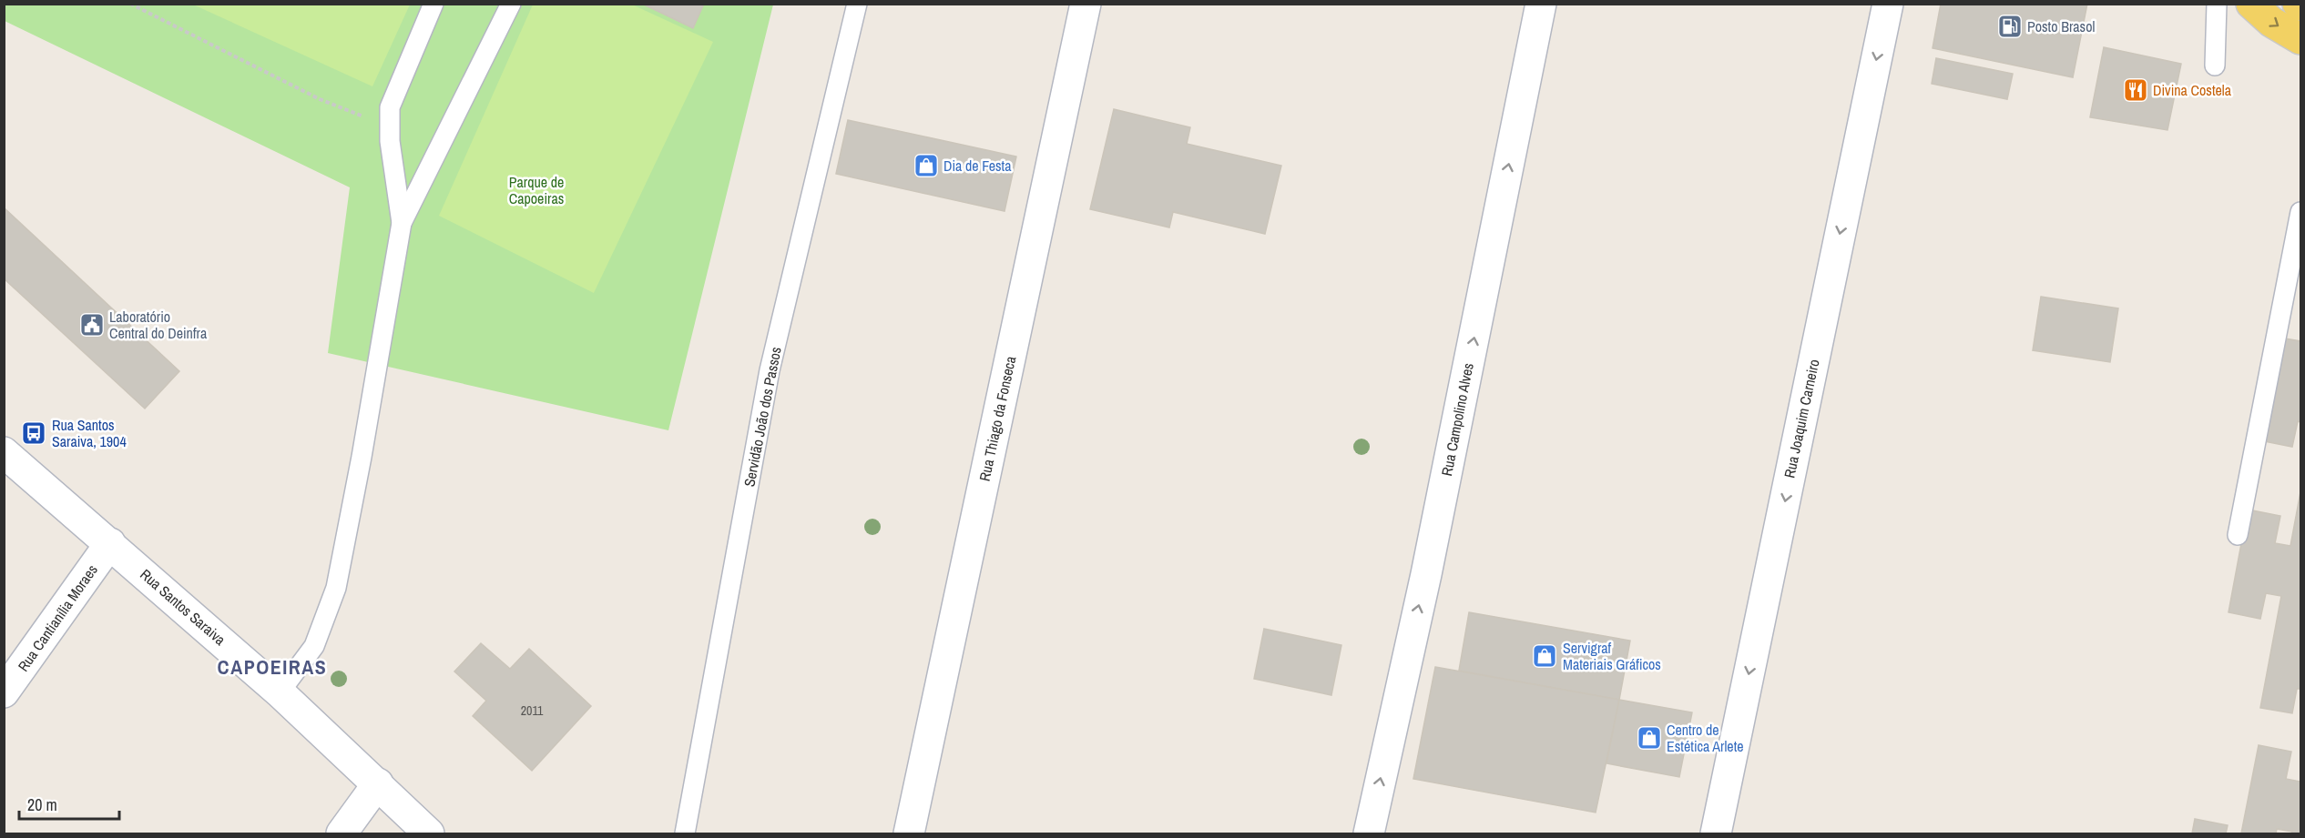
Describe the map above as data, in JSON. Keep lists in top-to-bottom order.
{
  "streets": {
    "street": [
      "Rua Thiago da Fonseca",
      "Rua Joaquim Carneiro",
      "Rua Campolino Alves",
      "Rua Santos Saraiva",
      "Rua Cantianília Moraes"
    ],
    "lane": ["Servidão João dos Passos"]
  },
  "crossings": [
    ["Rua Santos Saraiva", "Rua Cantianília Moraes"]
  ],
  "one_way": ["Rua Joaquim Carneiro", "Rua Campolino Alves"],
  "districts": ["CAPOEIRAS"],
  "parks": ["Parque de Capoeiras"],
  "places": {
    "fuel station": ["Posto Brasol"],
    "restaurant": ["Divina Costela"],
    "shop": ["Dia de Festa", "Servigraf Materiais Gráficos", "Centro de Estética Arlete"],
    "public building": ["Laboratório Central do Deinfra"],
    "bus stop": ["Rua Santos Saraiva, 1904"]
  },
  "house_numbers": ["2011"],
  "scale_bar": "20 m"
}
